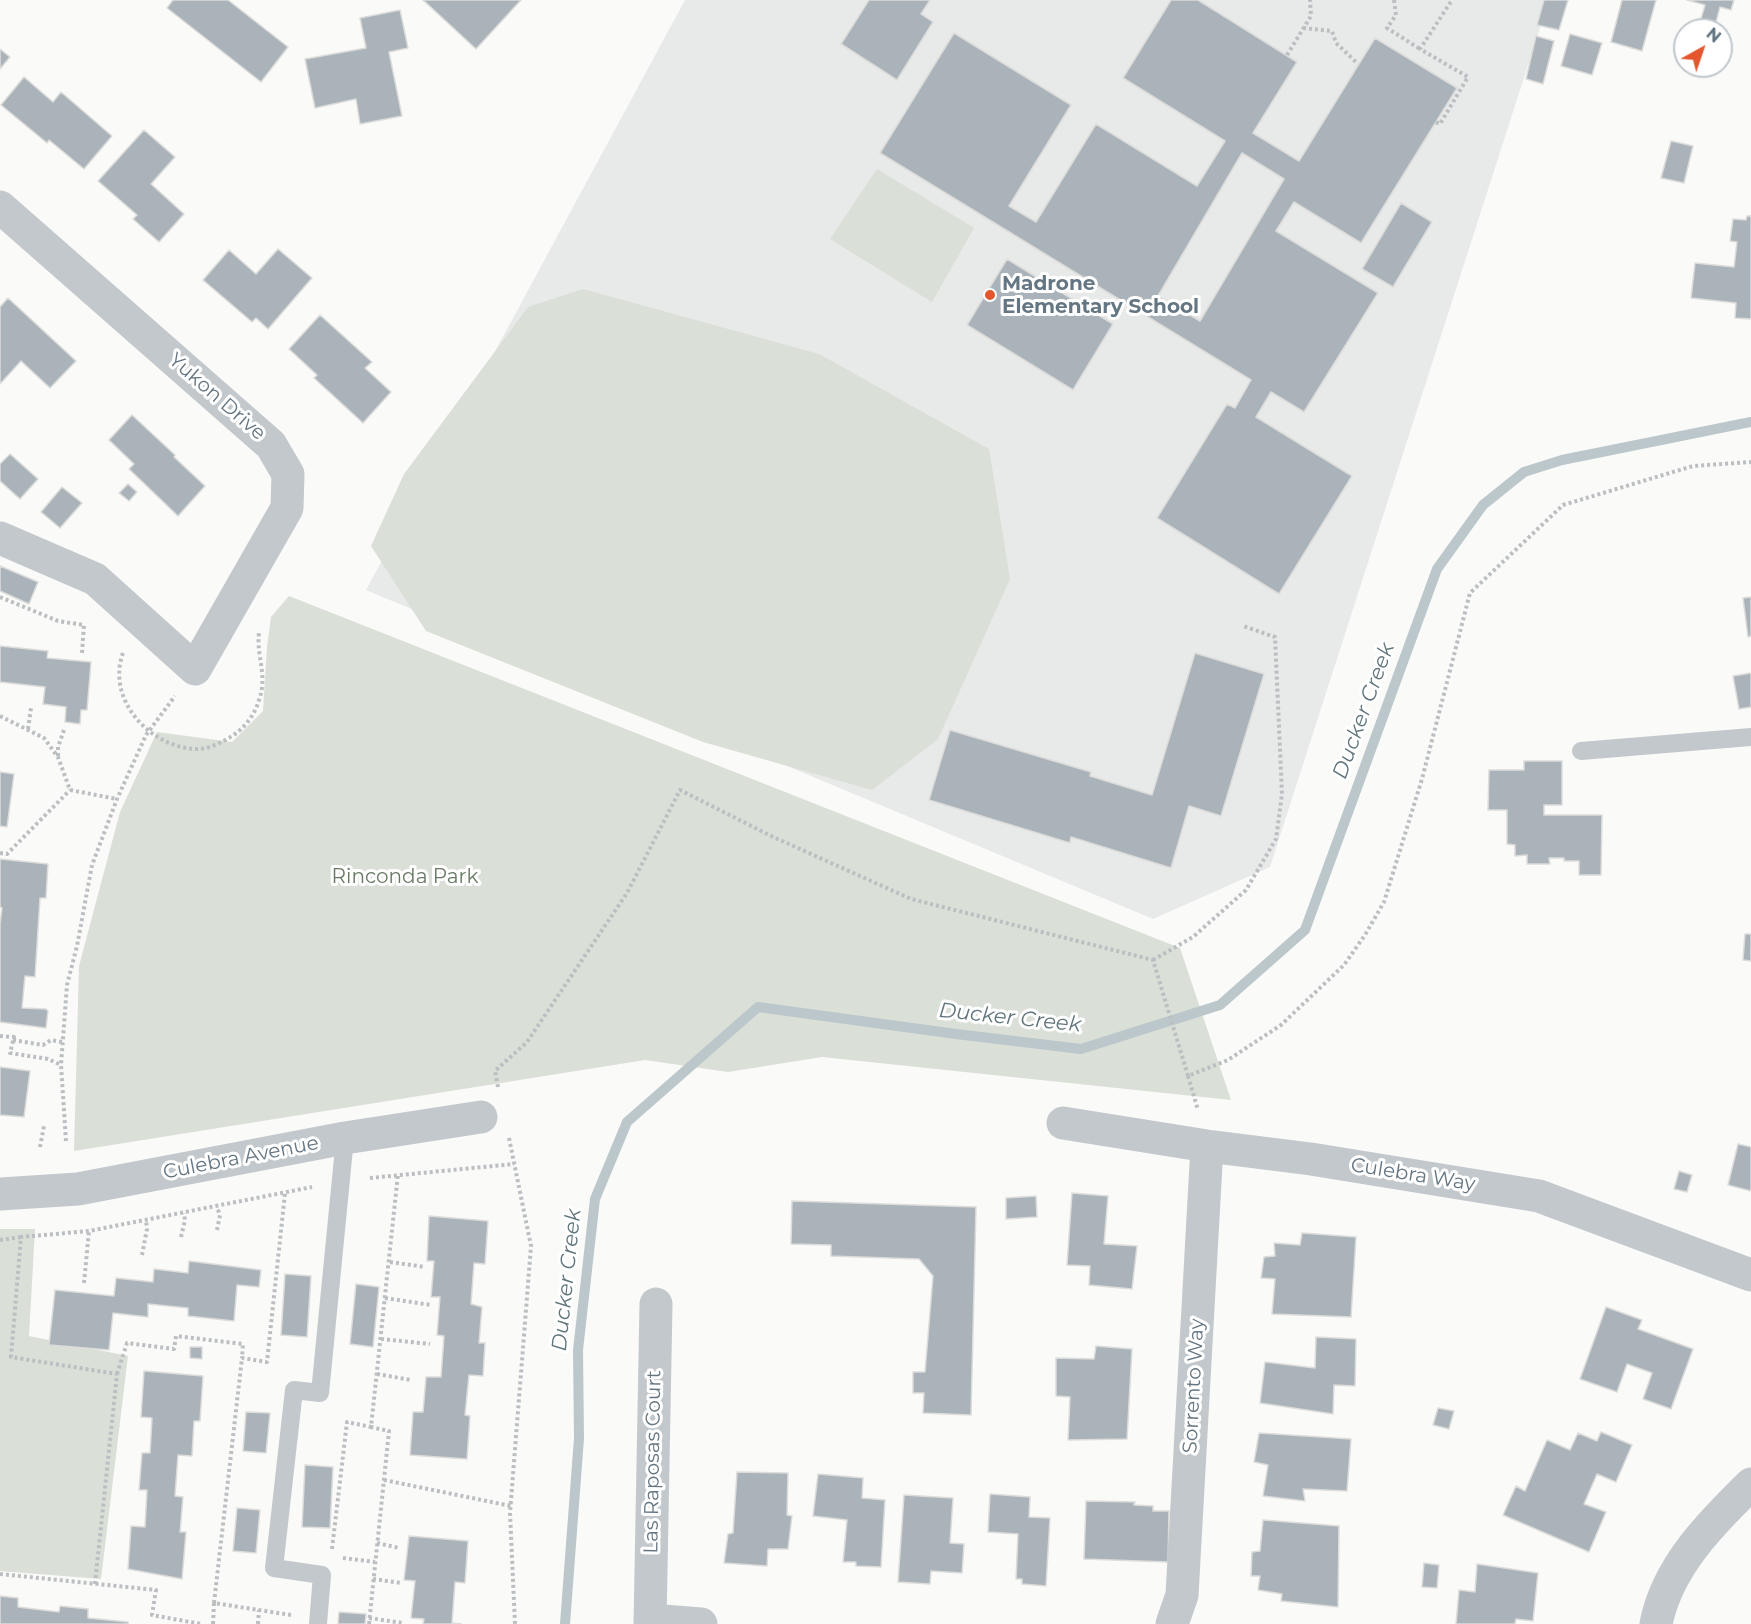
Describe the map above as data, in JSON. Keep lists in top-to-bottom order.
{
  "streets": {
    "street": [
      "Yukon Drive",
      "Culebra Avenue",
      "Culebra Way",
      "Sorrento Way",
      "Las Raposas Court"
    ]
  },
  "crossings": [
    ["Culebra Way", "Sorrento Way"]
  ],
  "water": ["Ducker Creek"],
  "parks": ["Rinconda Park"],
  "places": ["Madrone Elementary School"],
  "north": "top right"
}
